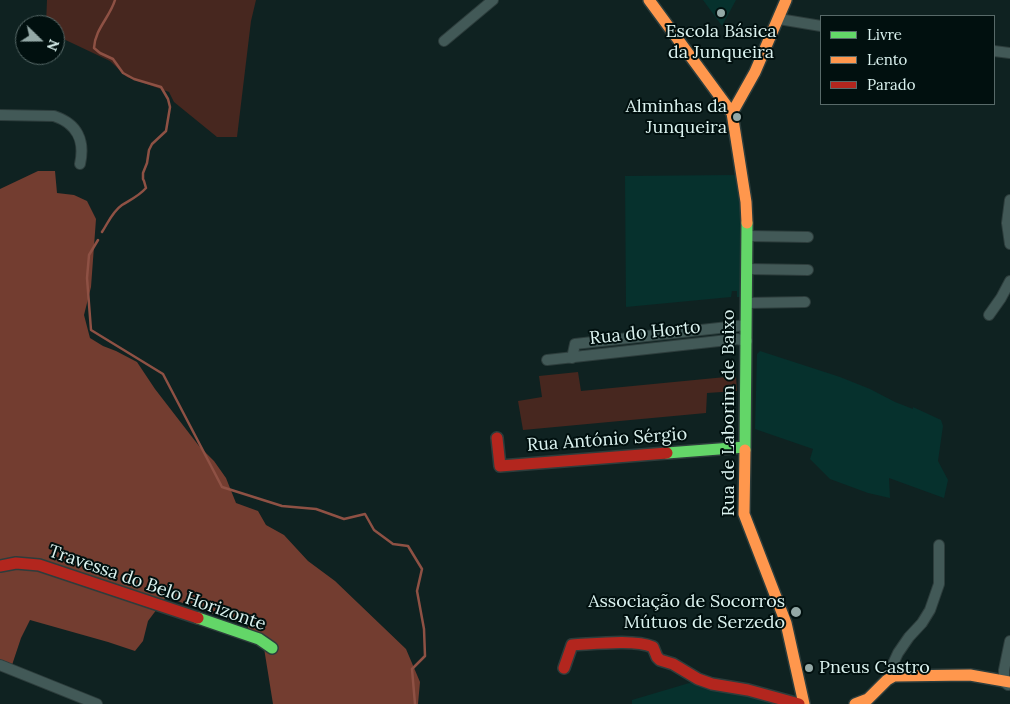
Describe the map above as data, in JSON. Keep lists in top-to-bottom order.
{
  "streets": {
    "street": [
      "Rua do Horto",
      "Rua de Laborim de Baixo",
      "Rua António Sérgio",
      "Travessa do Belo Horizonte"
    ]
  },
  "crossings": [
    ["Rua do Horto", "Rua de Laborim de Baixo"],
    ["Rua de Laborim de Baixo", "Rua António Sérgio"]
  ],
  "places": [
    "Escola Básica da Junqueira",
    "Alminhas da Junqueira",
    "Associação de Socorros Mútuos de Serzedo",
    "Pneus Castro"
  ],
  "legend": ["Livre", "Lento", "Parado"],
  "north": "right"
}
